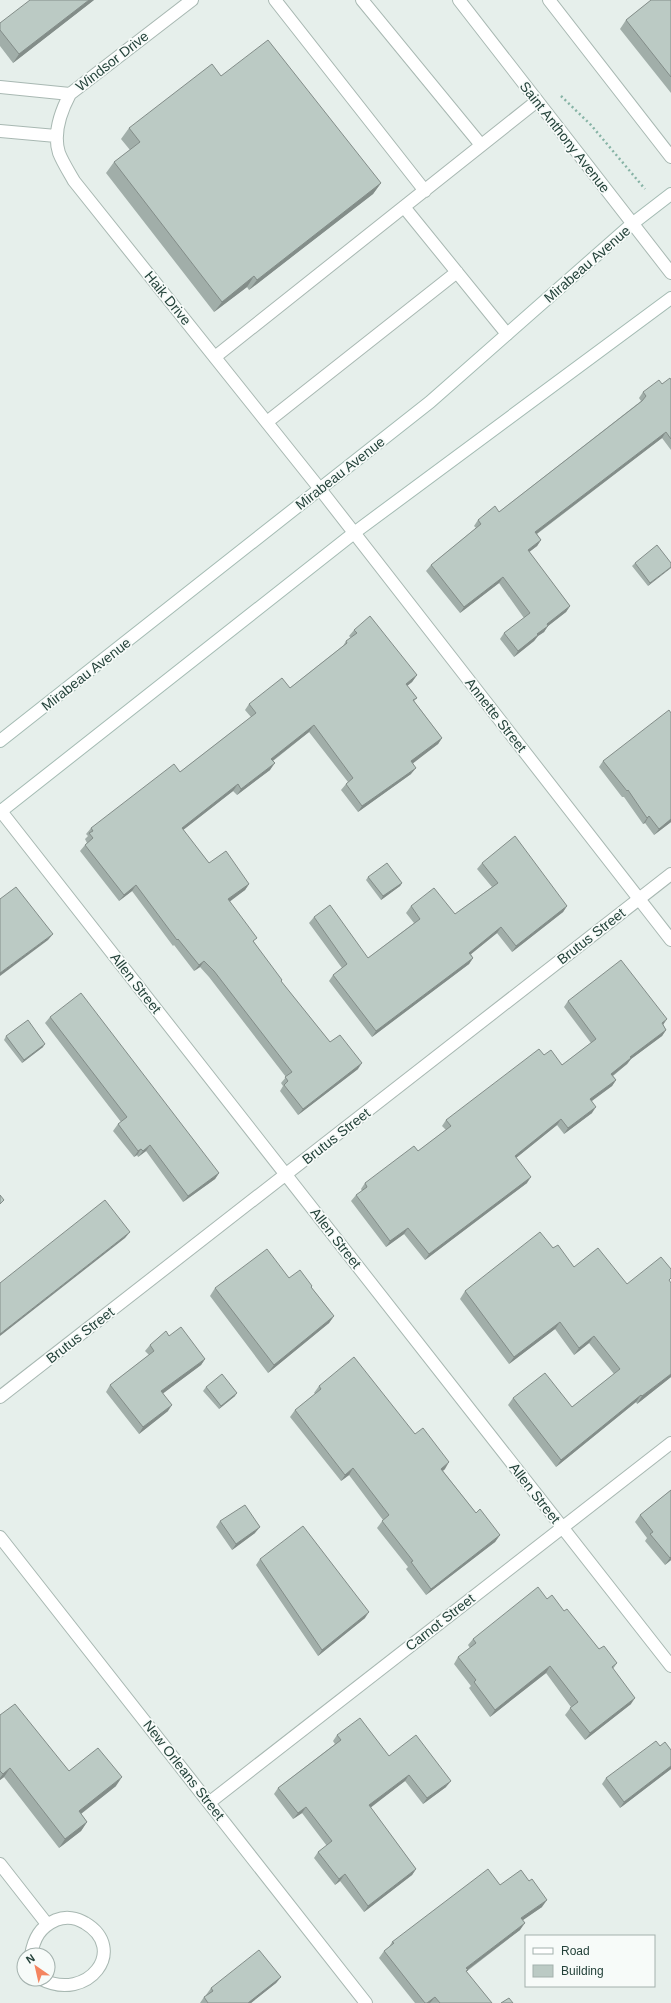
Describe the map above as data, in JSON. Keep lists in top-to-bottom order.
{
  "streets": {
    "street": [
      "Windsor Drive",
      "Saint Anthony Avenue",
      "Mirabeau Avenue",
      "Haik Drive",
      "Annette Street",
      "Brutus Street",
      "Allen Street",
      "Carnot Street",
      "New Orleans Street"
    ]
  },
  "crossings": [
    ["Windsor Drive", "Haik Drive"],
    ["Saint Anthony Avenue", "Mirabeau Avenue"],
    ["Mirabeau Avenue", "Haik Drive"],
    ["Mirabeau Avenue", "Annette Street"],
    ["Haik Drive", "Annette Street"],
    ["Annette Street", "Brutus Street"],
    ["Brutus Street", "Allen Street"],
    ["Allen Street", "Carnot Street"],
    ["Carnot Street", "New Orleans Street"]
  ],
  "legend": ["Road", "Building"],
  "north": "top left"
}
